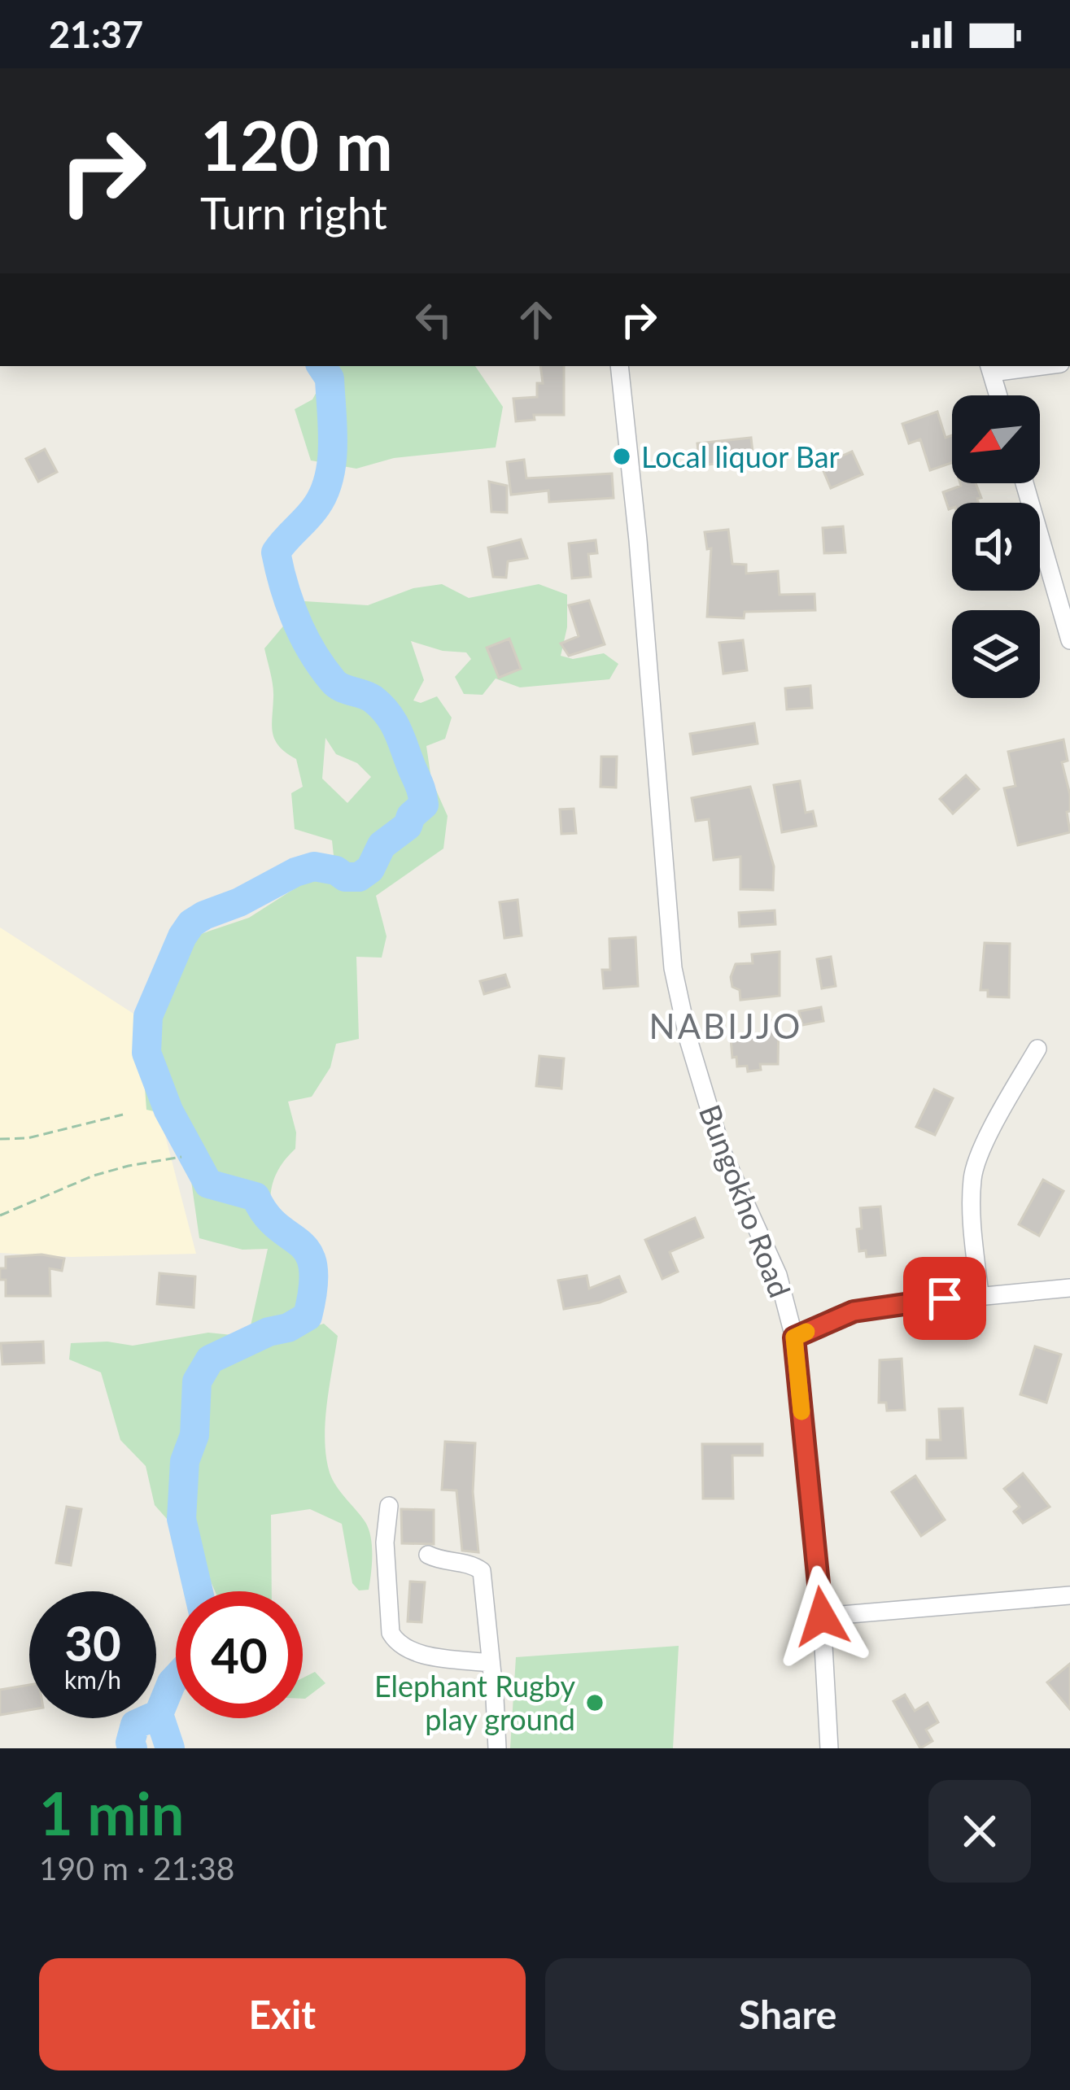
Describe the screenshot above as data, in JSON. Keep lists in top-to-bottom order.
{
  "streets": {
    "street": ["Bungokho Road"]
  },
  "districts": ["NABIJJO"],
  "places": ["Local liquor Bar", "Elephant Rugby play ground"],
  "north": "bottom left",
  "page": {
    "status": "21:37",
    "turn": ["120 m", "Turn right"],
    "speed": "30 km/h",
    "limit": "40",
    "heading": ["1 min", "190 m · 21:38"],
    "buttons": ["Exit", "Share"]
  }
}
